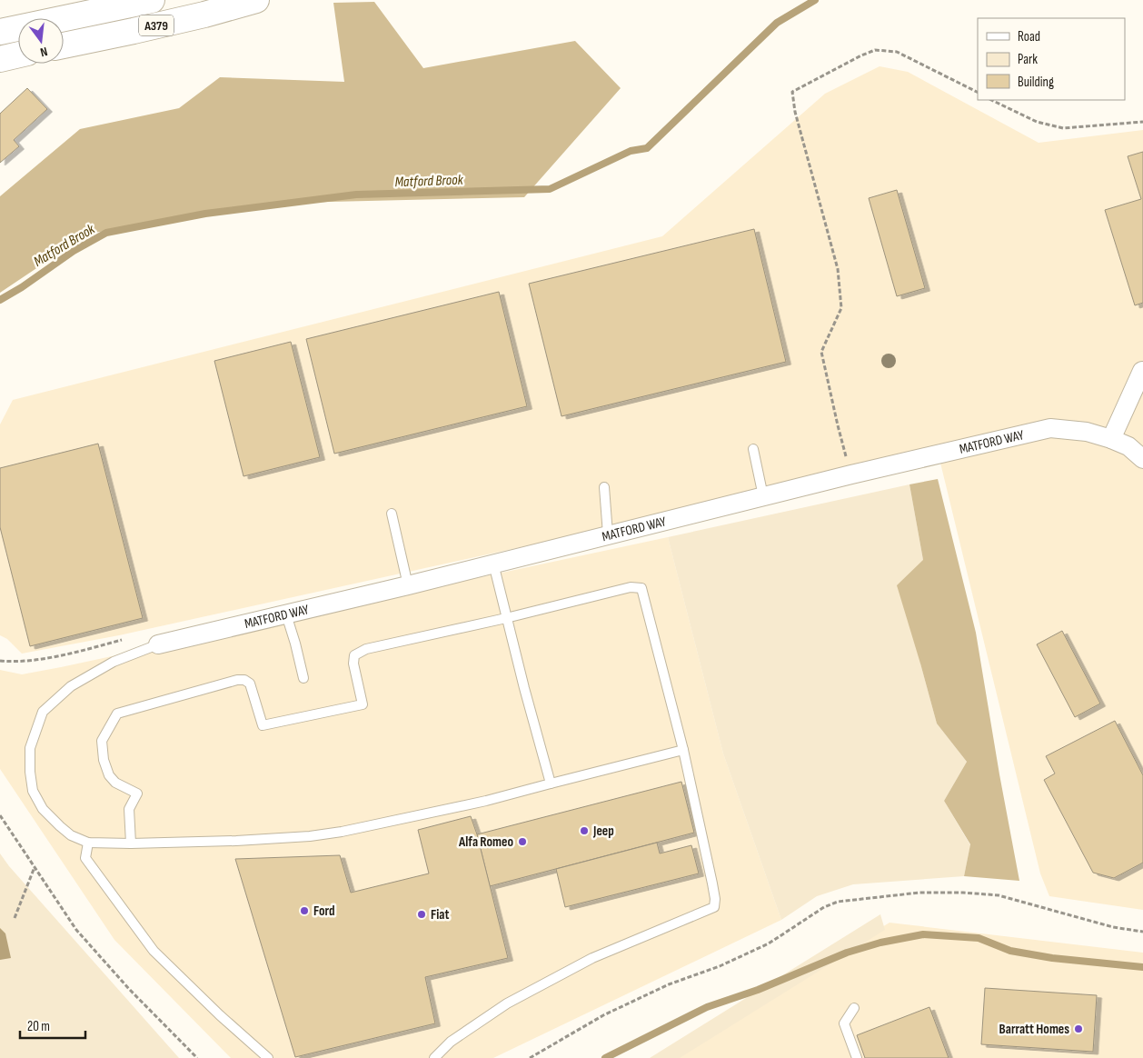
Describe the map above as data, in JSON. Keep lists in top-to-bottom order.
{
  "streets": {
    "main road": ["A379"],
    "street": ["MATFORD WAY"]
  },
  "water": ["Matford Brook"],
  "places": [
    "Jeep",
    "Alfa Romeo",
    "Ford",
    "Fiat",
    "Barratt Homes"
  ],
  "legend": ["Road", "Park", "Building"],
  "scale_bar": "20 m",
  "north": "bottom"
}
